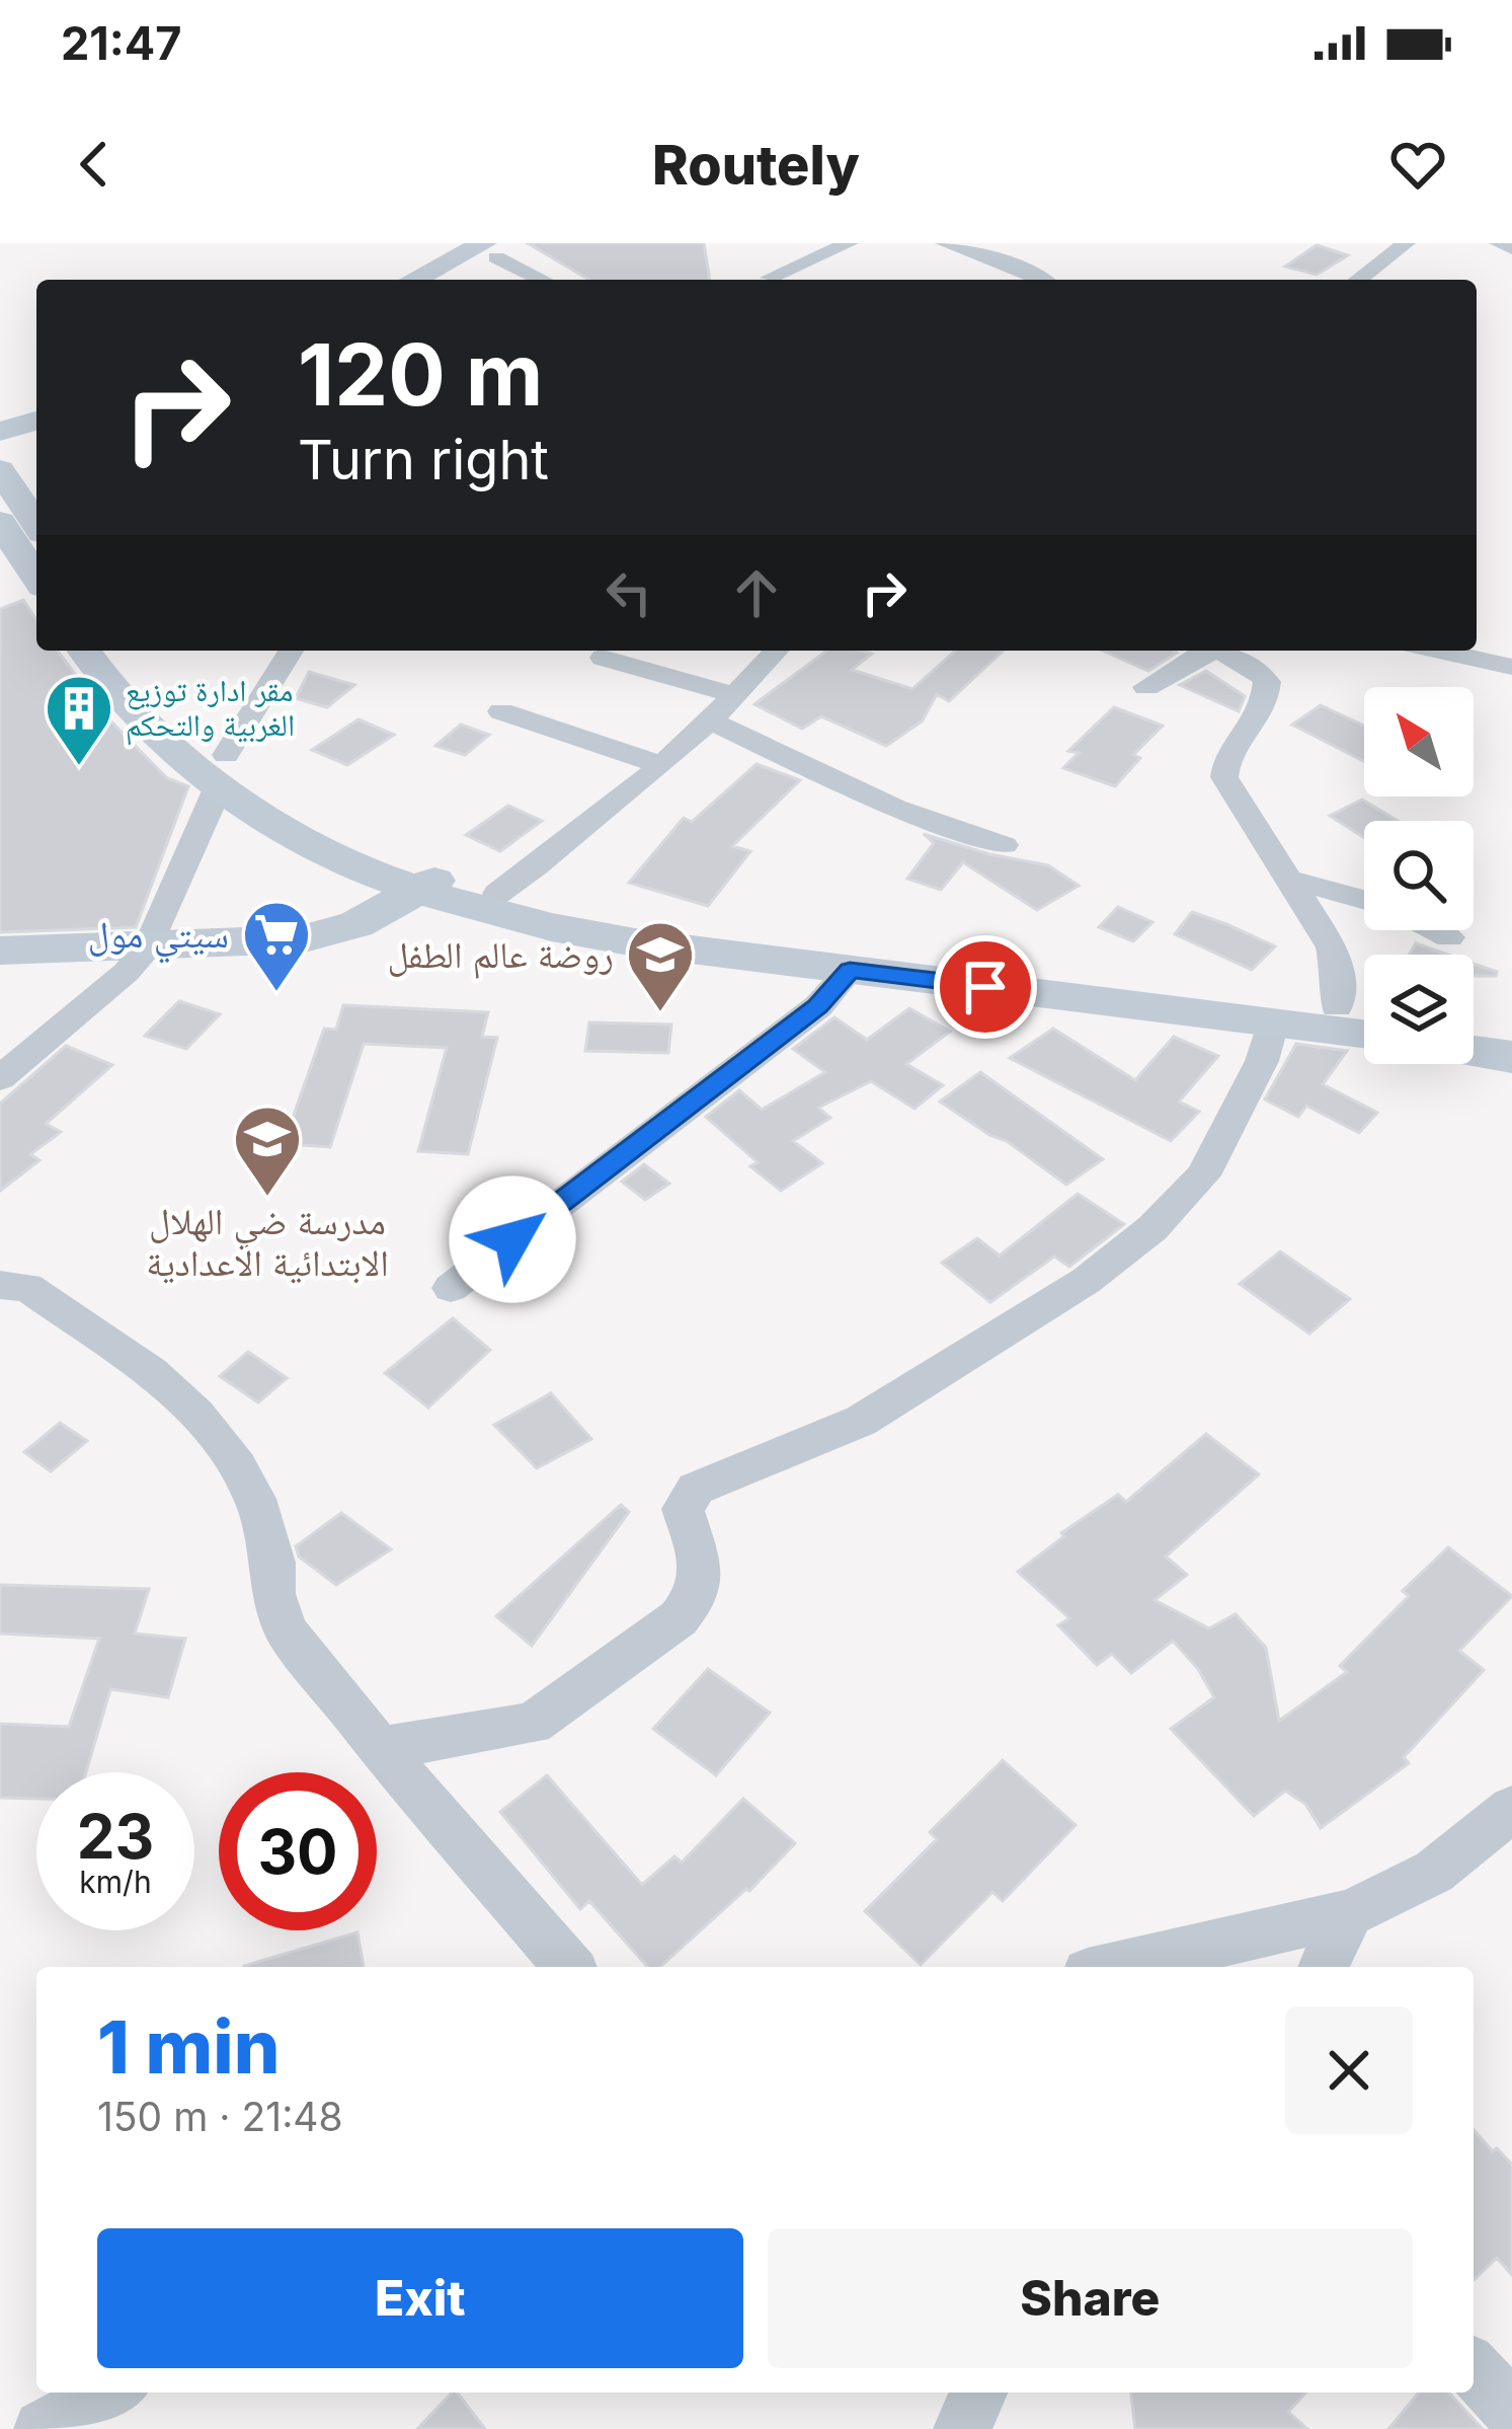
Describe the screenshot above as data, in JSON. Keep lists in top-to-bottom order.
{
  "places": {
    "building": ["مقر ادارة توزيع الغربية والتحكم"],
    "supermarket": ["سيتي مول"],
    "school or university": ["روضة عالم الطفل", "مدرسة ضي الهلال الابتدائية الاعدادية"]
  },
  "north": "top left",
  "page": {
    "status": "21:47",
    "header": "Routely",
    "turn": ["120 m", "Turn right"],
    "speed": "23 km/h",
    "limit": "30",
    "heading": ["1 min", "150 m · 21:48"],
    "buttons": ["Exit", "Share"]
  }
}
